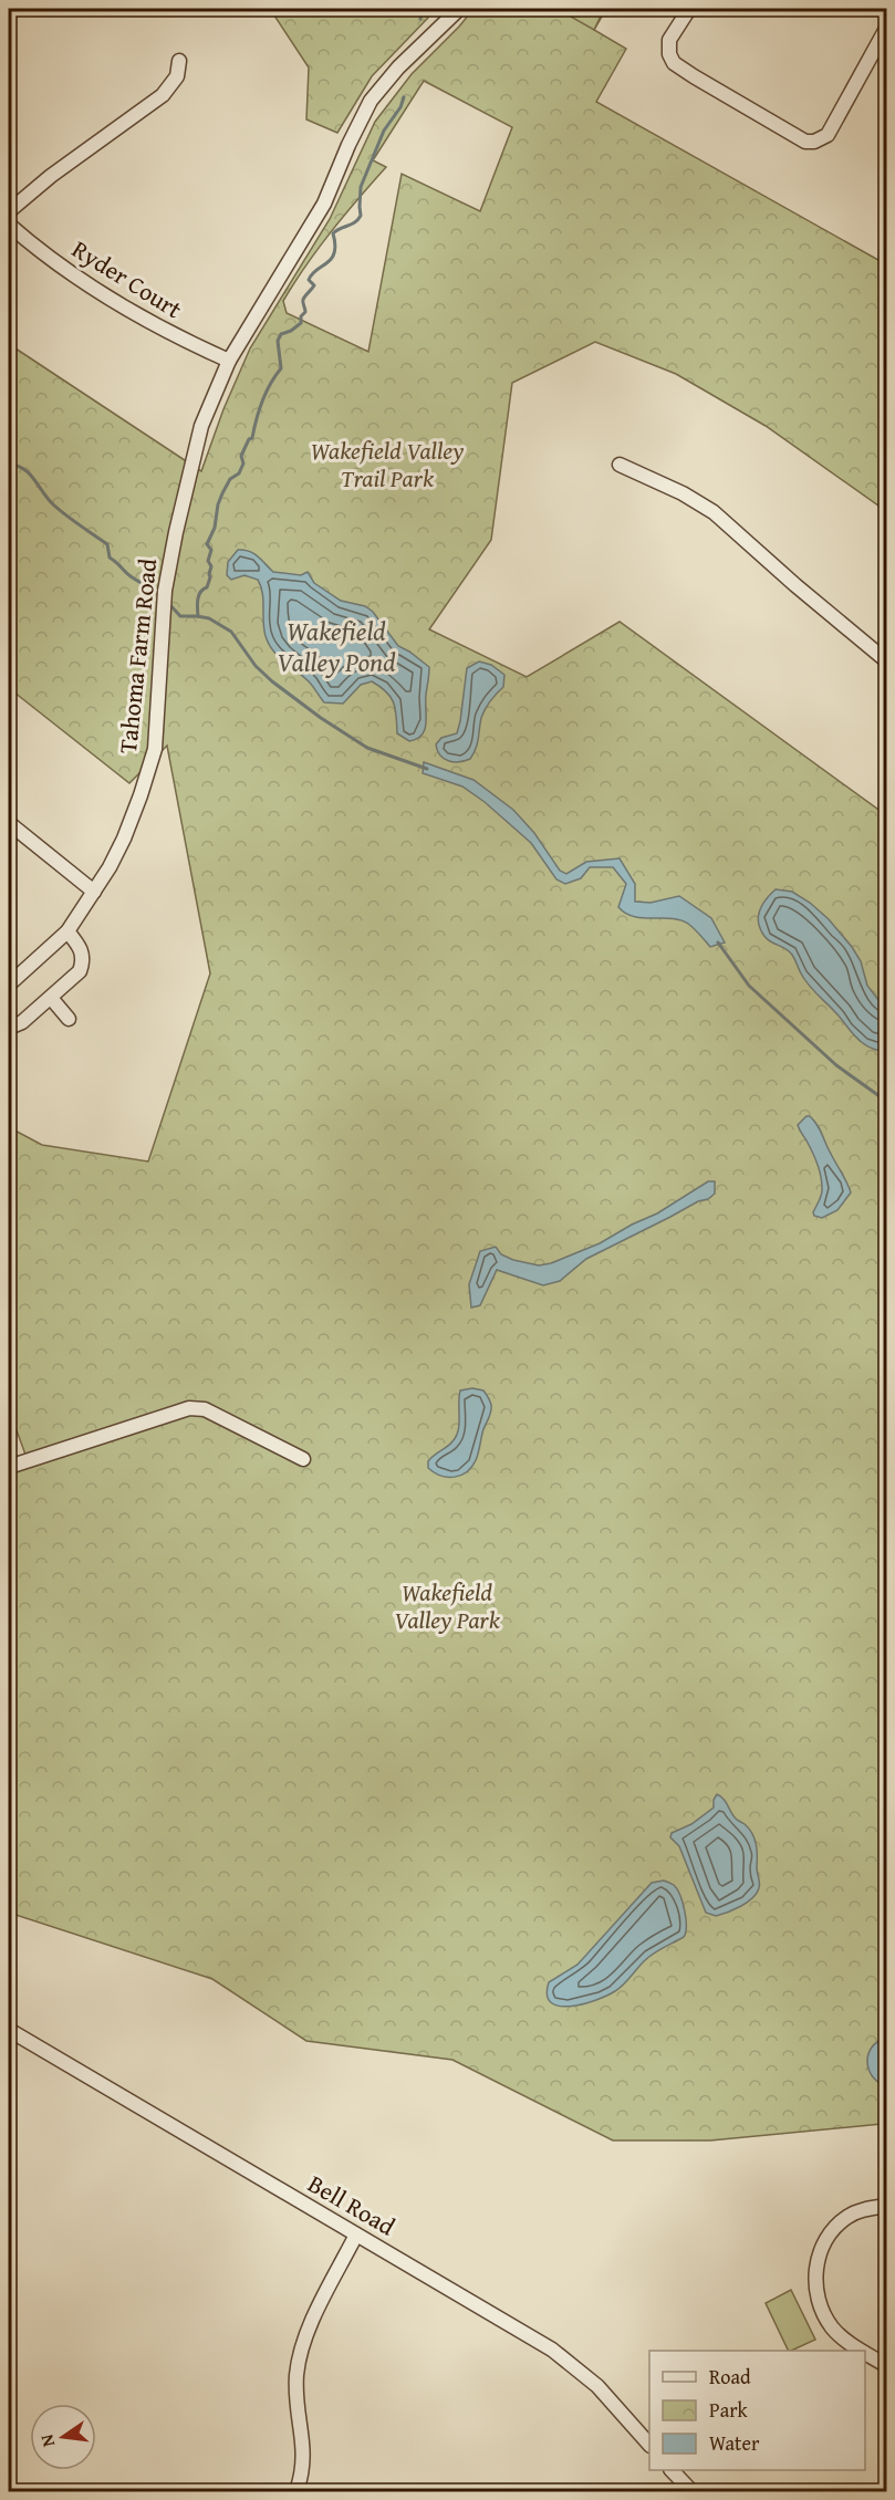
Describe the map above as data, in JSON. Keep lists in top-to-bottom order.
{
  "streets": {
    "street": ["Ryder Court", "Tahoma Farm Road", "Bell Road"]
  },
  "crossings": [
    ["Ryder Court", "Tahoma Farm Road"]
  ],
  "water": ["Wakefield Valley Pond"],
  "parks": ["Wakefield Valley Trail Park", "Wakefield Valley Park"],
  "legend": ["Road", "Park", "Water"],
  "north": "left"
}
